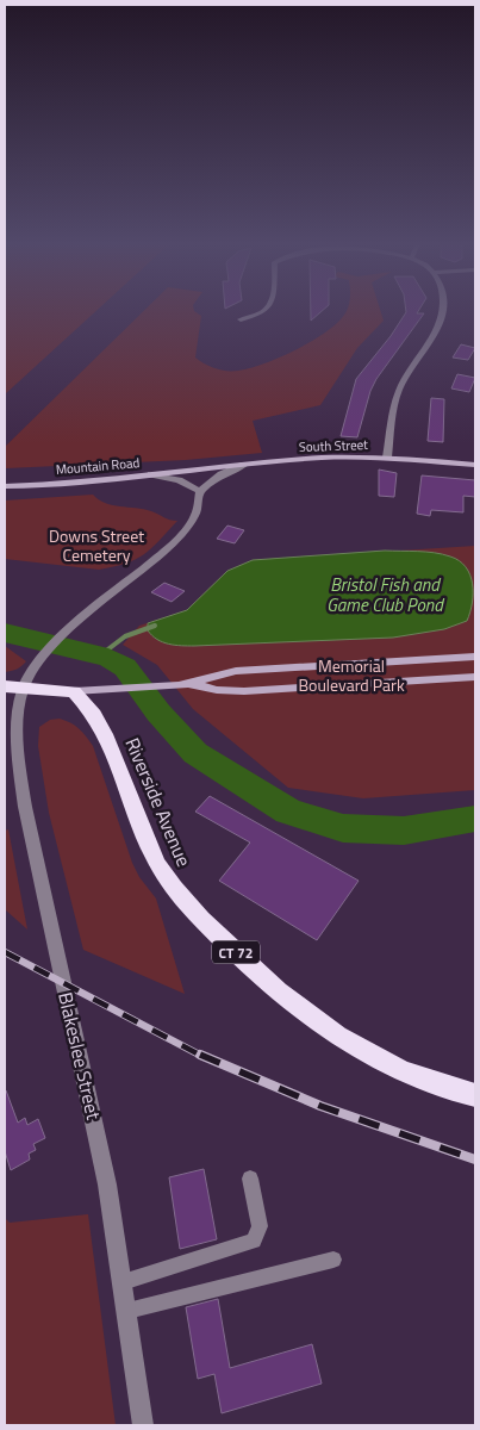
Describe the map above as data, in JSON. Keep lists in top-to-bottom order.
{
  "streets": {
    "highway": ["Riverside Avenue", "CT 72"],
    "main road": ["South Street", "Mountain Road"],
    "street": ["Blakeslee Street"]
  },
  "crossings": [
    ["South Street", "Mountain Road"]
  ],
  "water": ["Bristol Fish and Game Club Pond"],
  "parks": ["Downs Street Cemetery", "Memorial Boulevard Park"]
}
